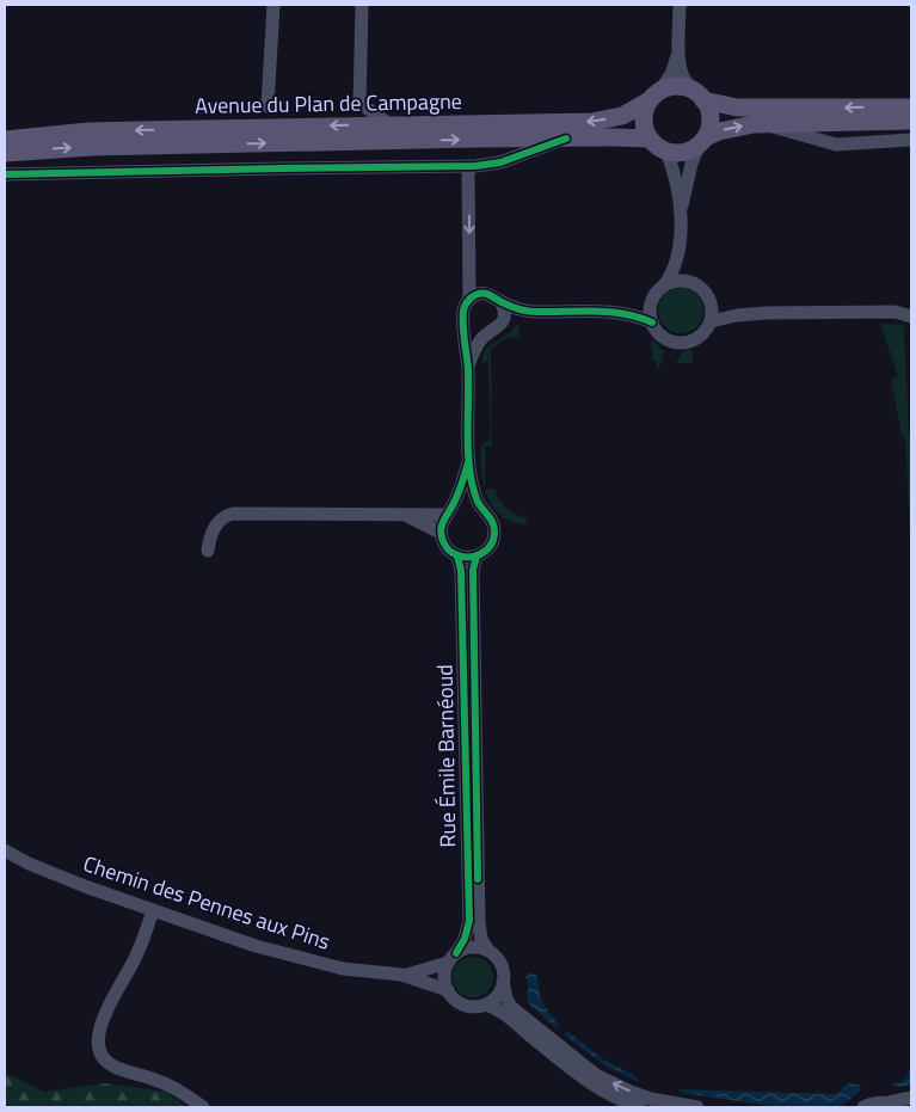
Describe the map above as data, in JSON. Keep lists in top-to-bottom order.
{
  "streets": {
    "main road": ["Avenue du Plan de Campagne"],
    "street": ["Rue Émile Barnéoud", "Chemin des Pennes aux Pins"]
  },
  "crossings": [
    ["Rue Émile Barnéoud", "Chemin des Pennes aux Pins"]
  ]
}
